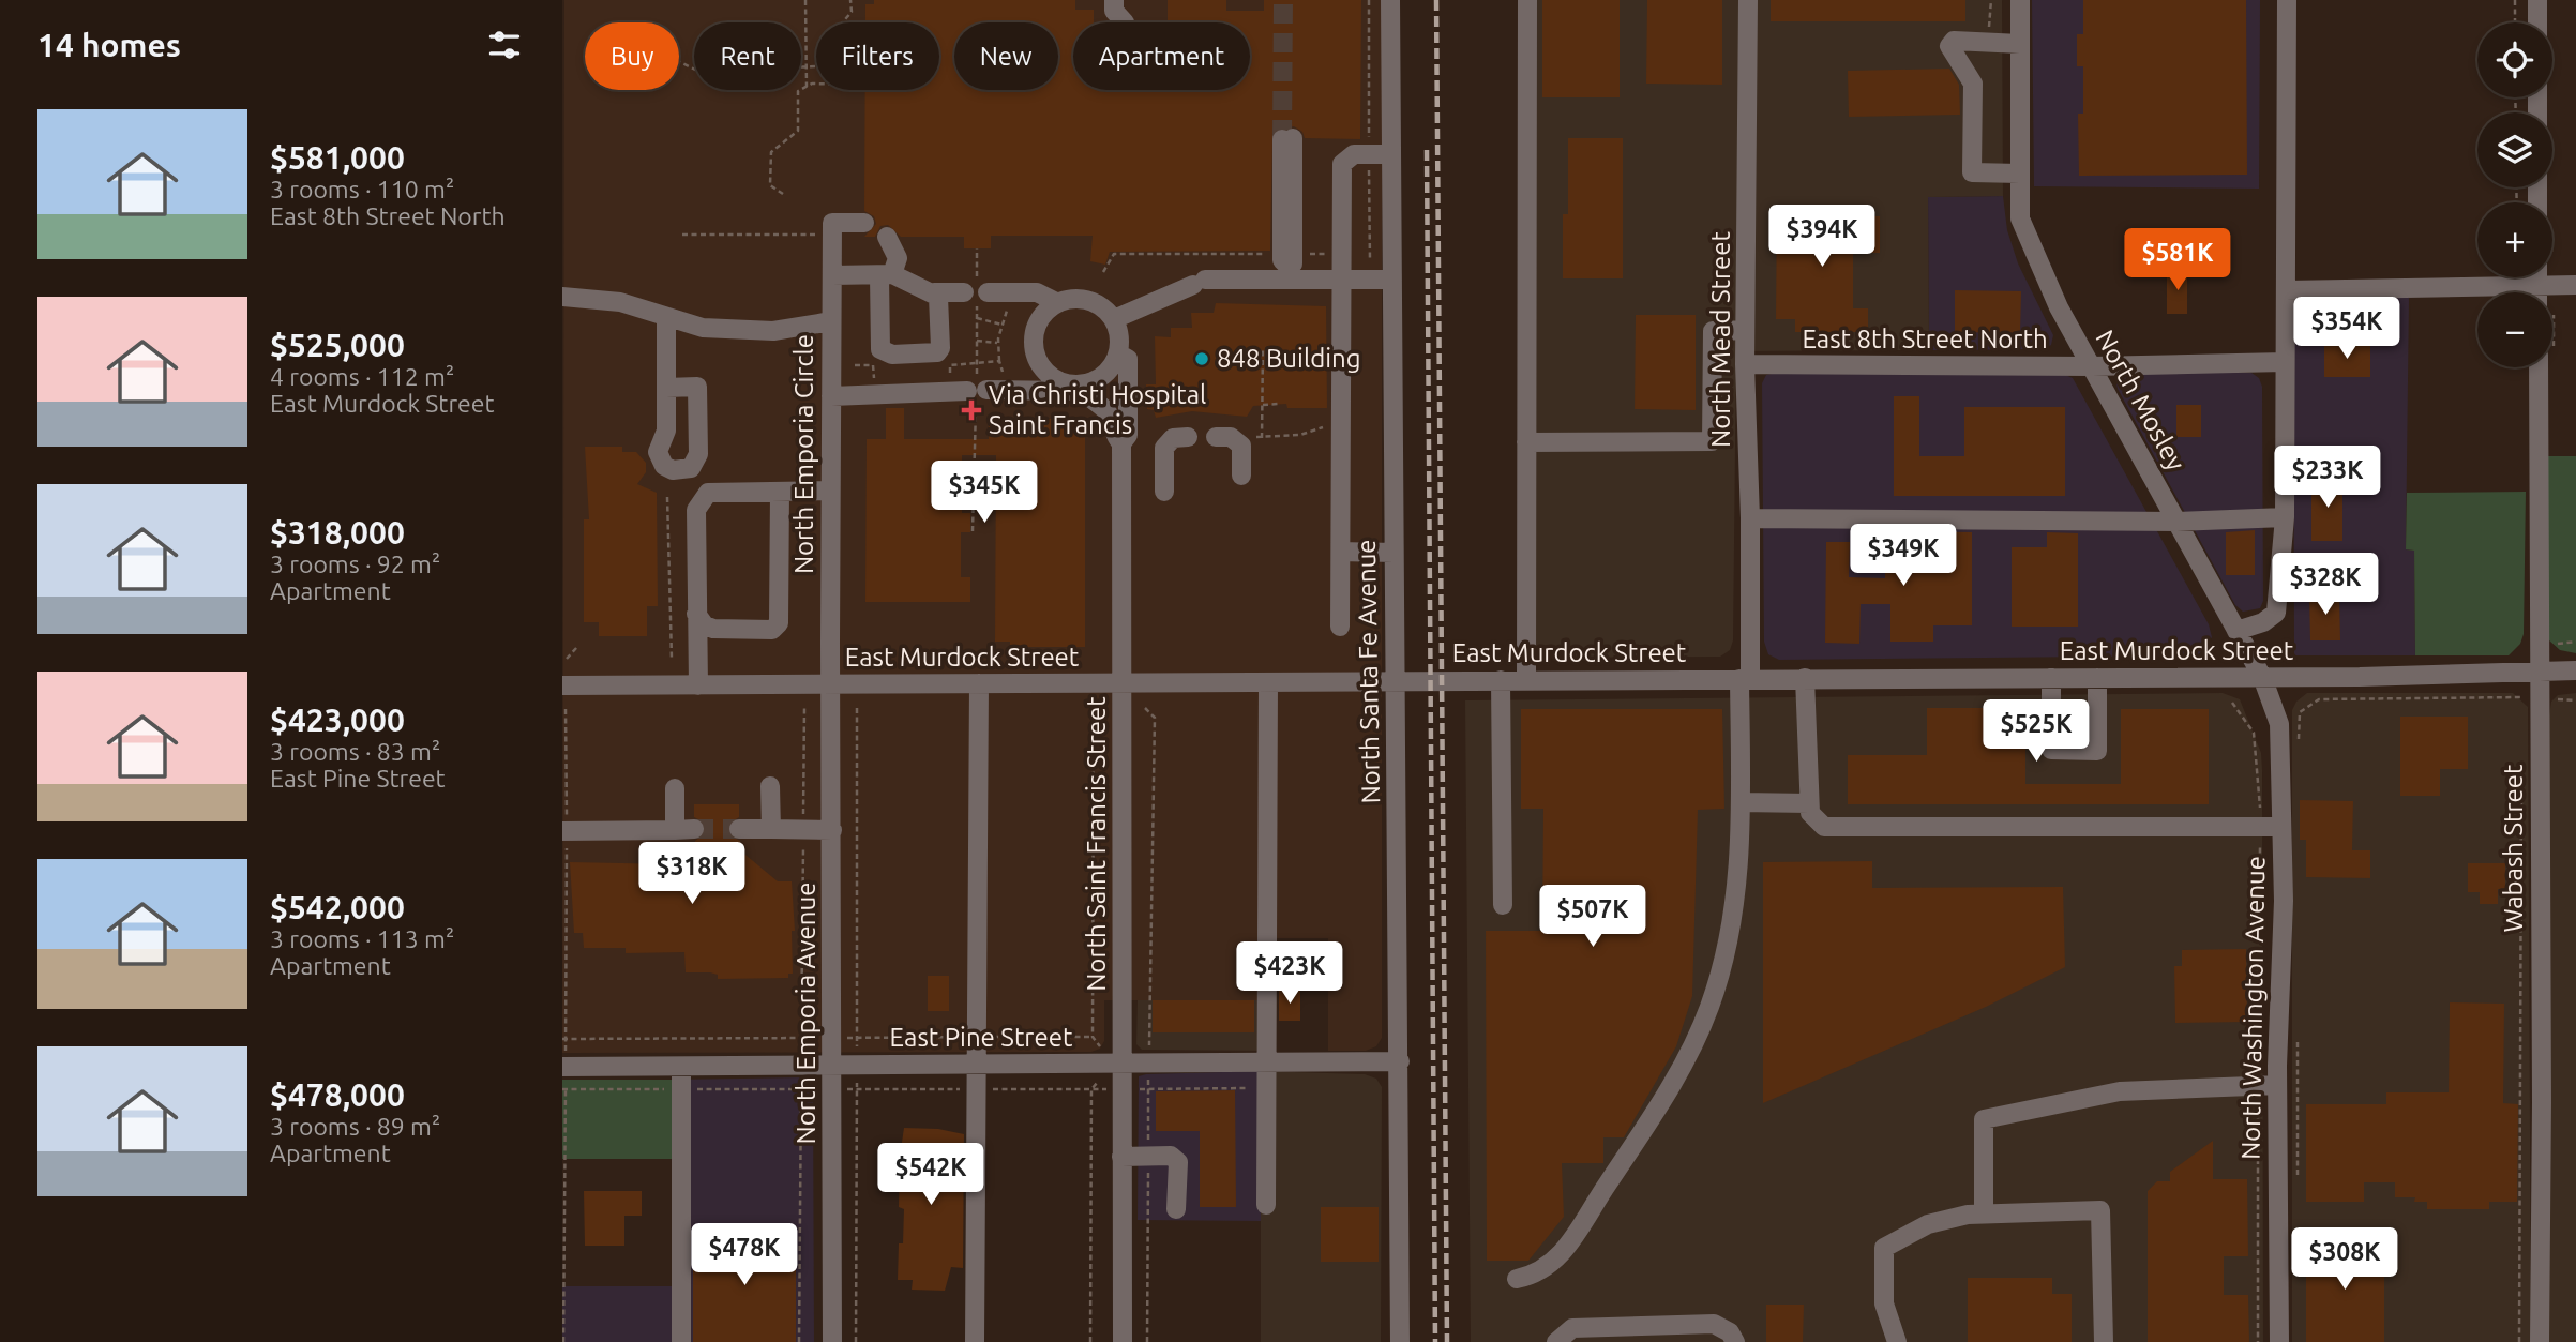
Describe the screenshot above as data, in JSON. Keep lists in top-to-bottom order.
{
  "streets": {
    "street": [
      "North Mead Street",
      "East 8th Street North",
      "North Mosley",
      "North Emporia Circle",
      "East Murdock Street",
      "North Santa Fe Avenue",
      "North Saint Francis Street",
      "Wabash Street",
      "North Washington Avenue",
      "North Emporia Avenue",
      "East Pine Street"
    ]
  },
  "crossings": [
    ["North Mead Street", "East 8th Street North"],
    ["North Mead Street", "East Murdock Street"],
    ["East 8th Street North", "North Mosley"],
    ["North Mosley", "East Murdock Street"],
    ["North Mosley", "North Washington Avenue"],
    ["North Emporia Circle", "East Murdock Street"],
    ["North Emporia Circle", "North Emporia Avenue"],
    ["East Murdock Street", "North Santa Fe Avenue"],
    ["East Murdock Street", "North Saint Francis Street"],
    ["East Murdock Street", "Wabash Street"],
    ["East Murdock Street", "North Washington Avenue"],
    ["East Murdock Street", "North Emporia Avenue"],
    ["North Santa Fe Avenue", "East Pine Street"],
    ["North Saint Francis Street", "East Pine Street"],
    ["North Emporia Avenue", "East Pine Street"]
  ],
  "places": {
    "other": ["848 Building"],
    "health": ["Via Christi Hospital Saint Francis"]
  },
  "page": {
    "heading": "14 homes",
    "map_buttons": ["+", "−"],
    "chip": [
      "Buy",
      "Rent",
      "Filters",
      "New",
      "Apartment"
    ],
    "list": [
      {
        "name": "$581,000",
        "note": "3 rooms · 110 m² · East 8th Street North"
      },
      {
        "name": "$525,000",
        "note": "4 rooms · 112 m² · East Murdock Street"
      },
      {
        "name": "$318,000",
        "note": "3 rooms · 92 m² · Apartment"
      },
      {
        "name": "$423,000",
        "note": "3 rooms · 83 m² · East Pine Street"
      },
      {
        "name": "$542,000",
        "note": "3 rooms · 113 m² · Apartment"
      },
      {
        "name": "$478,000",
        "note": "3 rooms · 89 m² · Apartment"
      }
    ],
    "price": [
      "$394K",
      "$581K",
      "$354K",
      "$233K",
      "$345K",
      "$349K",
      "$328K",
      "$525K",
      "$318K",
      "$507K",
      "$423K",
      "$542K",
      "$478K",
      "$308K"
    ]
  }
}
